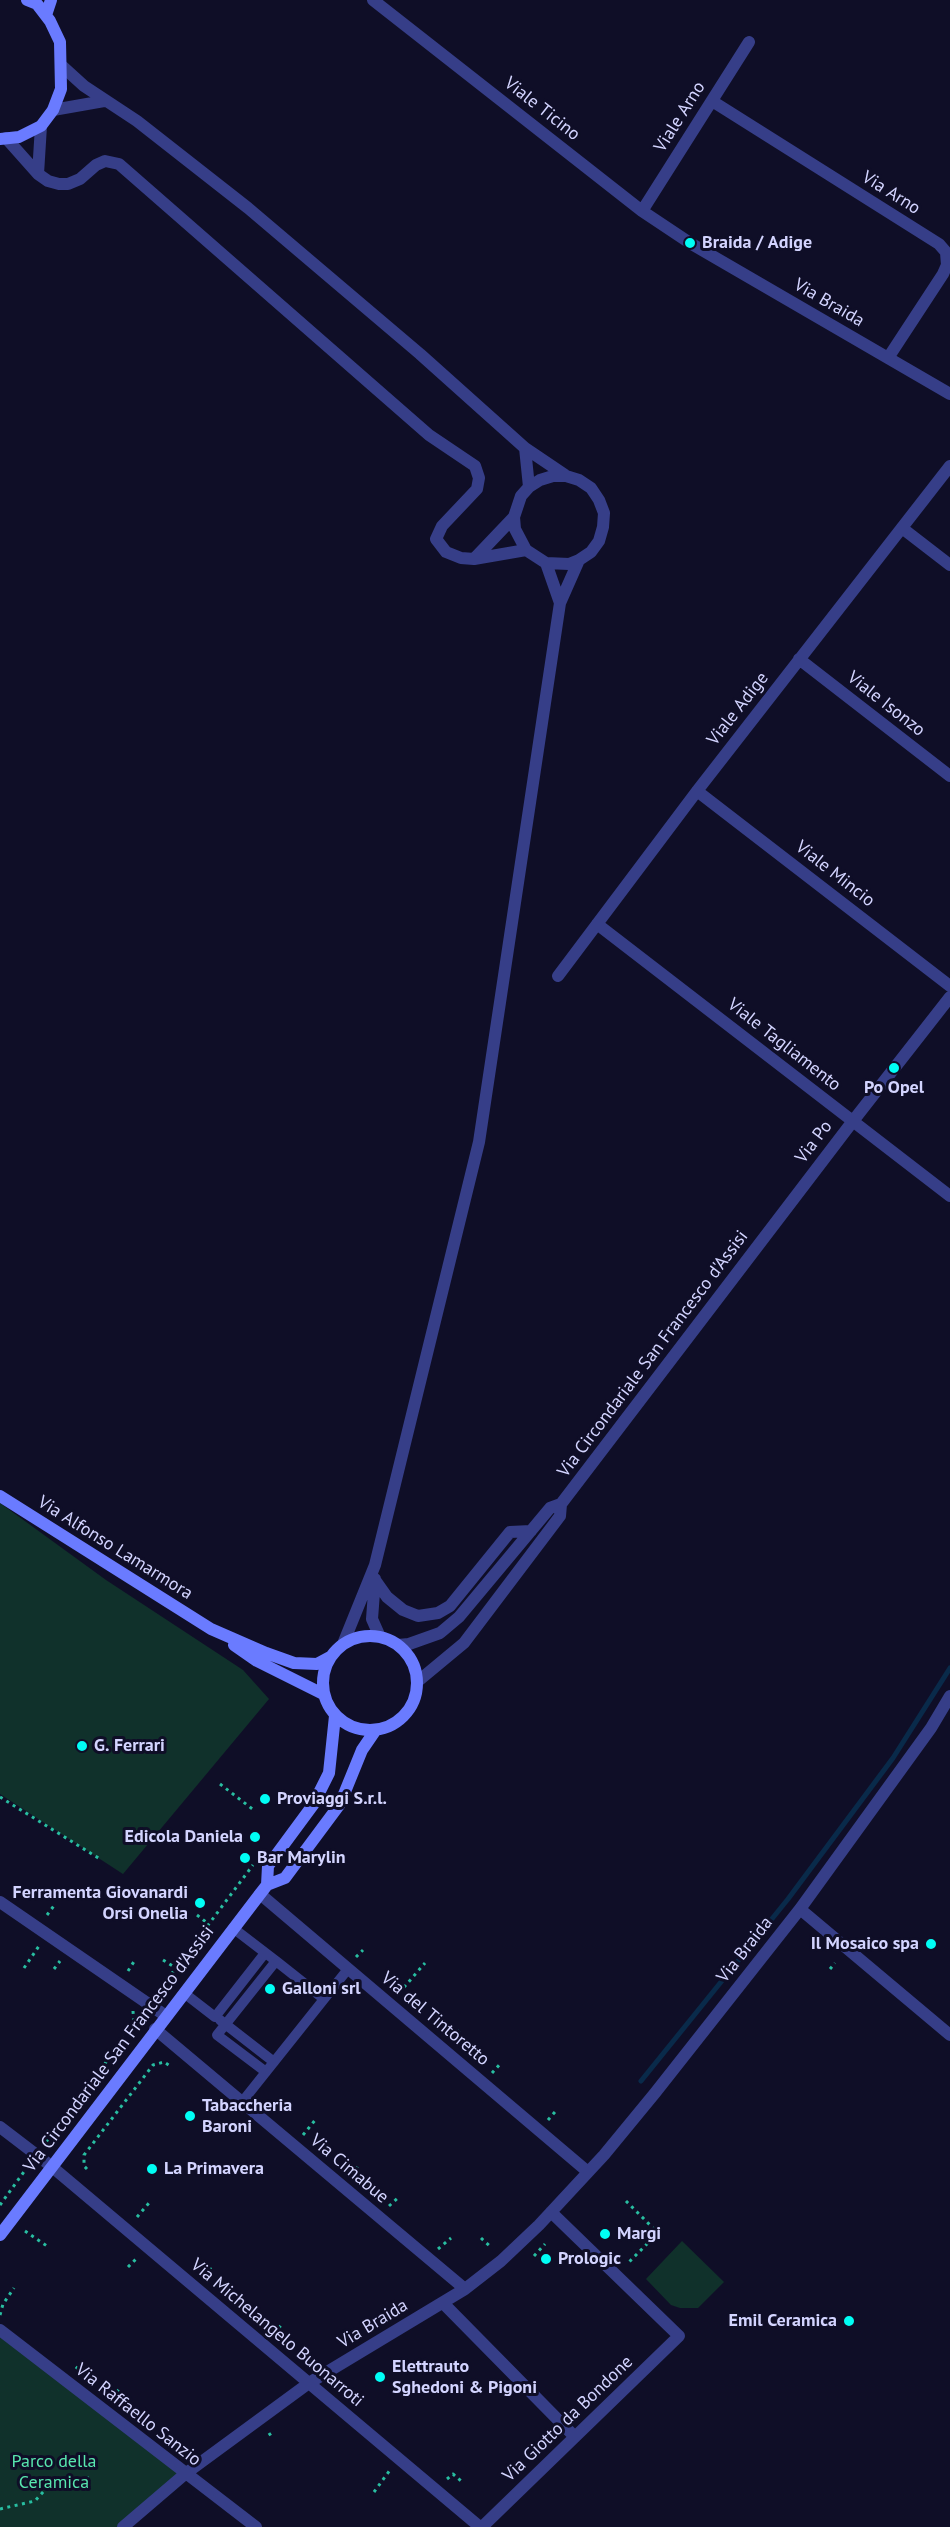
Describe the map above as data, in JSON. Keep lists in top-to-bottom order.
{
  "streets": {
    "street": [
      "Viale Ticino",
      "Viale Arno",
      "Via Arno",
      "Via Braida",
      "Viale Isonzo",
      "Viale Adige",
      "Viale Mincio",
      "Viale Tagliamento",
      "Via Po",
      "Via Circondariale San Francesco d'Assisi",
      "Via Alfonso Lamarmora",
      "Via del Tintoretto",
      "Via Cimabue",
      "Via Michelangelo Buonarroti",
      "Via Raffaello Sanzio",
      "Via Giotto da Bondone"
    ]
  },
  "crossings": [
    ["Viale Ticino", "Viale Arno"],
    ["Viale Ticino", "Via Braida"],
    ["Viale Arno", "Via Arno"],
    ["Via Arno", "Via Braida"],
    ["Via Braida", "Via del Tintoretto"],
    ["Via Braida", "Via Cimabue"],
    ["Via Braida", "Via Michelangelo Buonarroti"],
    ["Via Braida", "Via Raffaello Sanzio"],
    ["Via Braida", "Via Giotto da Bondone"],
    ["Viale Isonzo", "Viale Adige"],
    ["Viale Adige", "Viale Mincio"],
    ["Viale Adige", "Viale Tagliamento"],
    ["Viale Tagliamento", "Via Po"],
    ["Via Po", "Via Circondariale San Francesco d'Assisi"],
    ["Via Circondariale San Francesco d'Assisi", "Via del Tintoretto"],
    ["Via Circondariale San Francesco d'Assisi", "Via Cimabue"],
    ["Via Circondariale San Francesco d'Assisi", "Via Michelangelo Buonarroti"],
    ["Via Michelangelo Buonarroti", "Via Giotto da Bondone"]
  ],
  "parks": ["Parco della Ceramica"],
  "places": [
    "Braida / Adige",
    "Po Opel",
    "G. Ferrari",
    "Proviaggi S.r.l.",
    "Edicola Daniela",
    "Bar Marylin",
    "Ferramenta Giovanardi Orsi Onelia",
    "Il Mosaico spa",
    "Galloni srl",
    "Tabaccheria Baroni",
    "La Primavera",
    "Margi",
    "Prologic",
    "Emil Ceramica",
    "Elettrauto Sghedoni & Pigoni"
  ]
}
